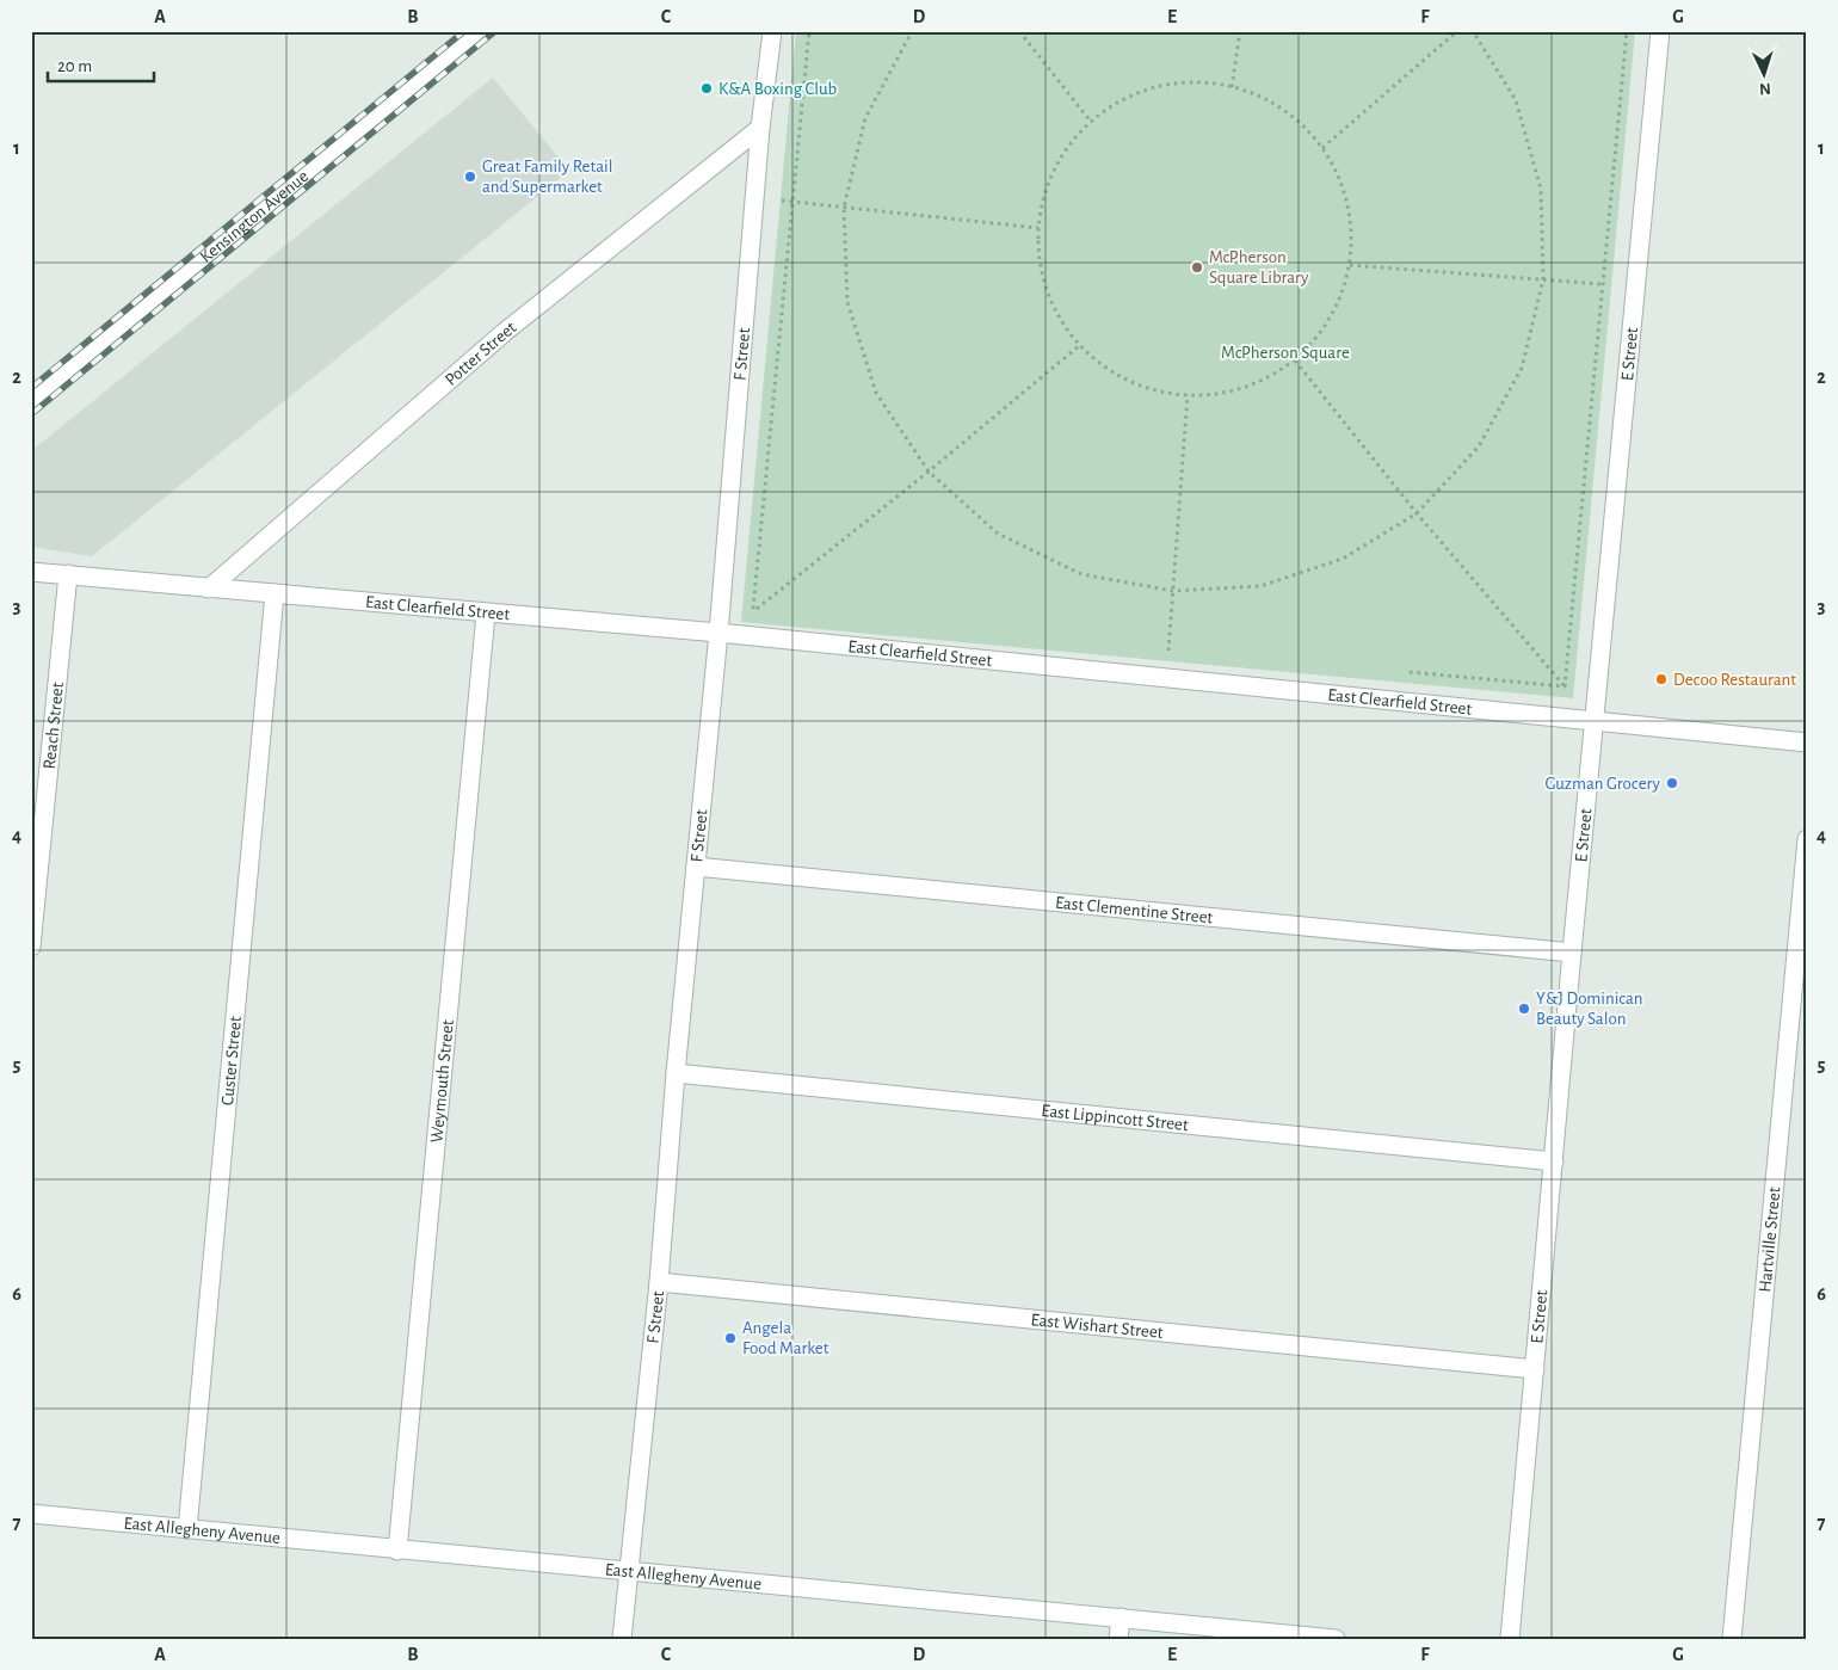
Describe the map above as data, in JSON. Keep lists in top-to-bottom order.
{
  "streets": {
    "street": [
      "Kensington Avenue",
      "Potter Street",
      "F Street",
      "E Street",
      "East Clearfield Street",
      "Reach Street",
      "East Clementine Street",
      "Custer Street",
      "Weymouth Street",
      "East Lippincott Street",
      "Hartville Street",
      "East Wishart Street",
      "East Allegheny Avenue"
    ]
  },
  "crossings": [
    ["Potter Street", "F Street"],
    ["Potter Street", "East Clearfield Street"],
    ["F Street", "East Clearfield Street"],
    ["F Street", "East Clementine Street"],
    ["F Street", "East Lippincott Street"],
    ["F Street", "East Wishart Street"],
    ["F Street", "East Allegheny Avenue"],
    ["E Street", "East Clearfield Street"],
    ["E Street", "East Clementine Street"],
    ["E Street", "East Lippincott Street"],
    ["E Street", "East Wishart Street"],
    ["East Clearfield Street", "Reach Street"],
    ["East Clearfield Street", "Custer Street"],
    ["East Clearfield Street", "Weymouth Street"],
    ["Custer Street", "East Allegheny Avenue"],
    ["Weymouth Street", "East Allegheny Avenue"]
  ],
  "parks": ["McPherson Square"],
  "places": [
    "K&A Boxing Club",
    "Great Family Retail and Supermarket",
    "McPherson Square Library",
    "Decoo Restaurant",
    "Guzman Grocery",
    "Y&J Dominican Beauty Salon",
    "Angela Food Market"
  ],
  "scale_bar": "20 m",
  "north": "bottom",
  "grid": {
    "columns": [
      "A",
      "B",
      "C",
      "D",
      "E",
      "F",
      "G"
    ],
    "rows": [
      "1",
      "2",
      "3",
      "4",
      "5",
      "6",
      "7"
    ]
  }
}
